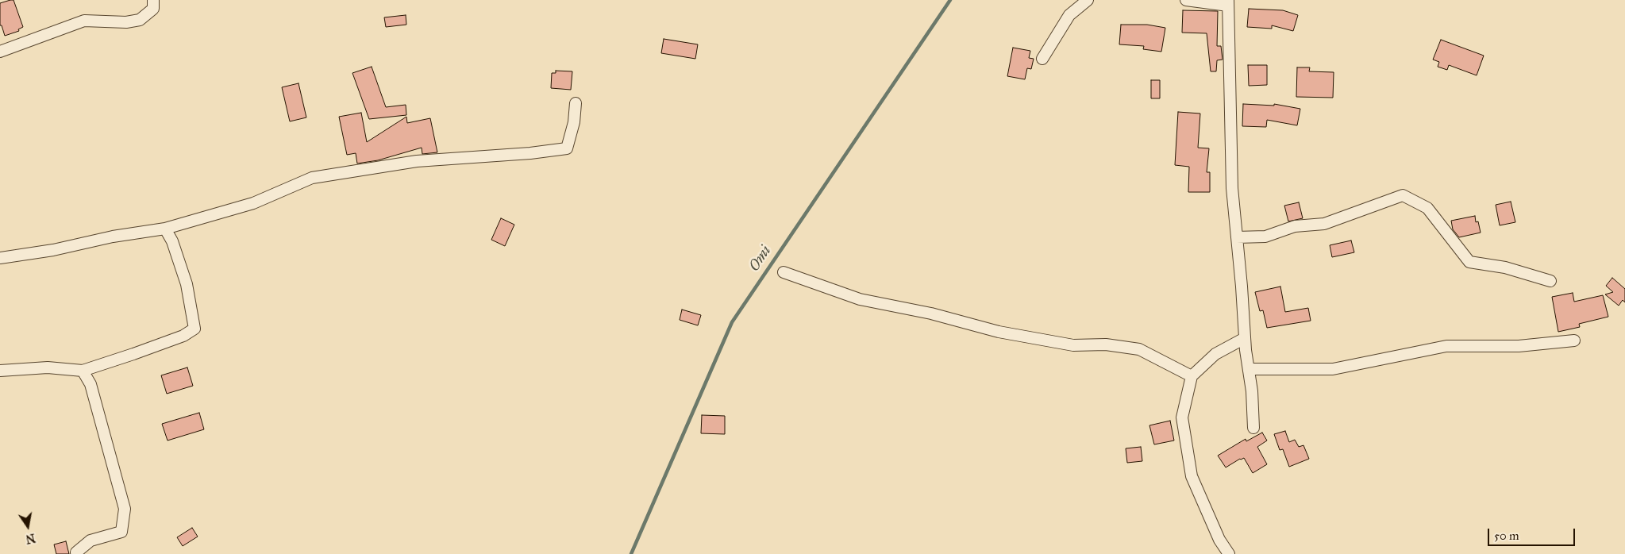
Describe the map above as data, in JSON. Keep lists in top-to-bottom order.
{
  "water": ["Omi"],
  "scale_bar": "50 m",
  "north": "bottom"
}
